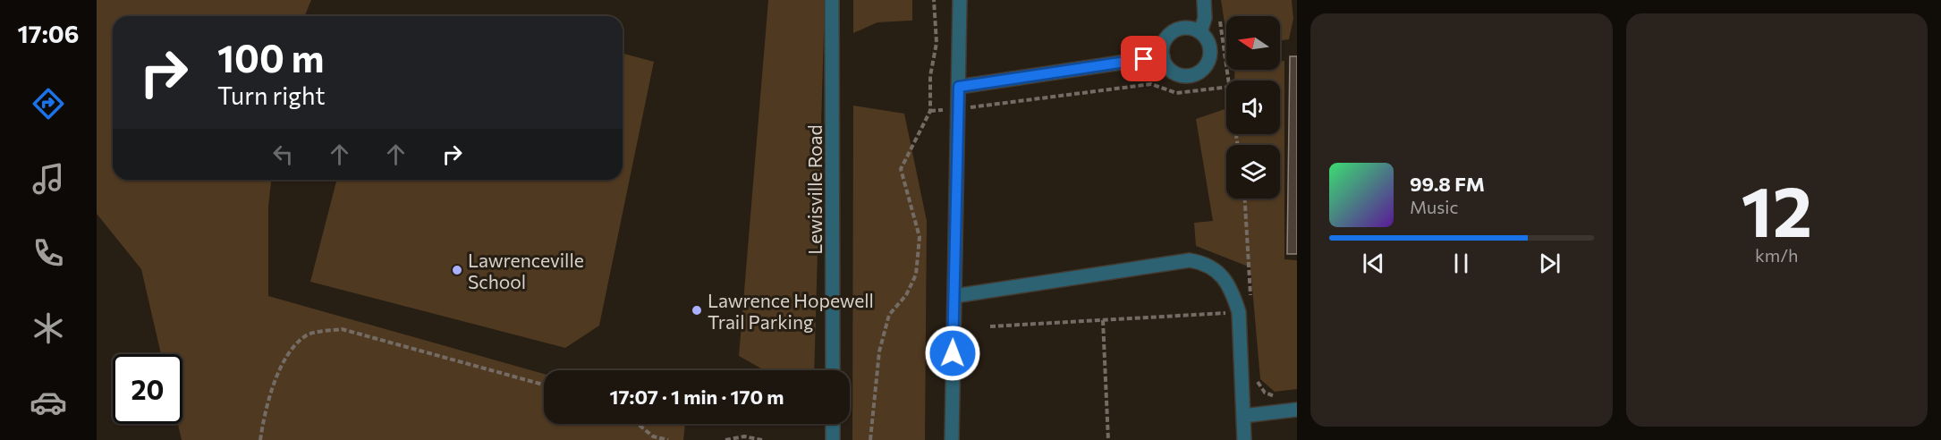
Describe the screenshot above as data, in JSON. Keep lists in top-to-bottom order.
{
  "streets": {
    "street": ["Lewisville Road"]
  },
  "places": ["Lawrenceville School", "Lawrence Hopewell Trail Parking"],
  "north": "left",
  "page": {
    "tabs": "17:06",
    "tile": ["12", "km/h"],
    "turn": ["100 m", "Turn right"],
    "song": ["99.8 FM", "Music"],
    "limit": "20",
    "trip": "17:07 · 1 min · 170 m"
  }
}
